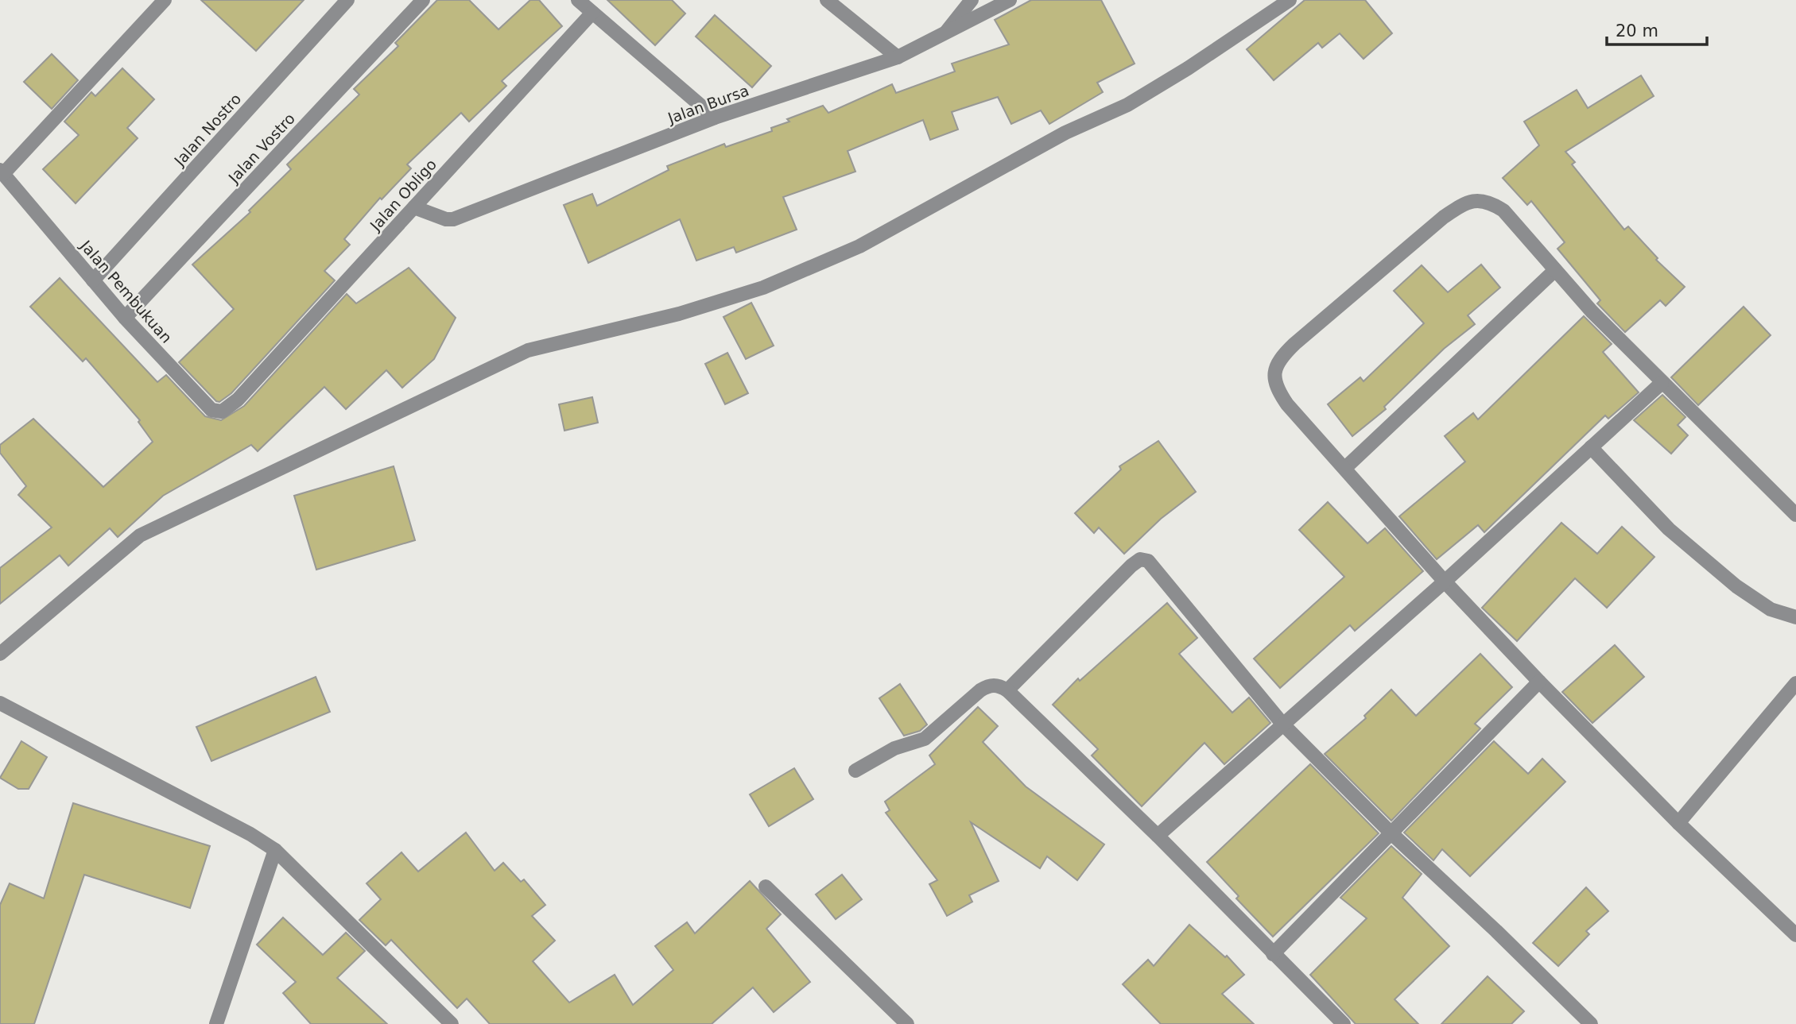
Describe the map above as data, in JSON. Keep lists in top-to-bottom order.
{
  "streets": {
    "street": [
      "Jalan Bursa",
      "Jalan Nostro",
      "Jalan Vostro",
      "Jalan Obligo",
      "Jalan Pembukuan"
    ]
  },
  "crossings": [
    ["Jalan Bursa", "Jalan Obligo"],
    ["Jalan Nostro", "Jalan Pembukuan"],
    ["Jalan Vostro", "Jalan Pembukuan"],
    ["Jalan Obligo", "Jalan Pembukuan"]
  ],
  "scale_bar": "20 m"
}
